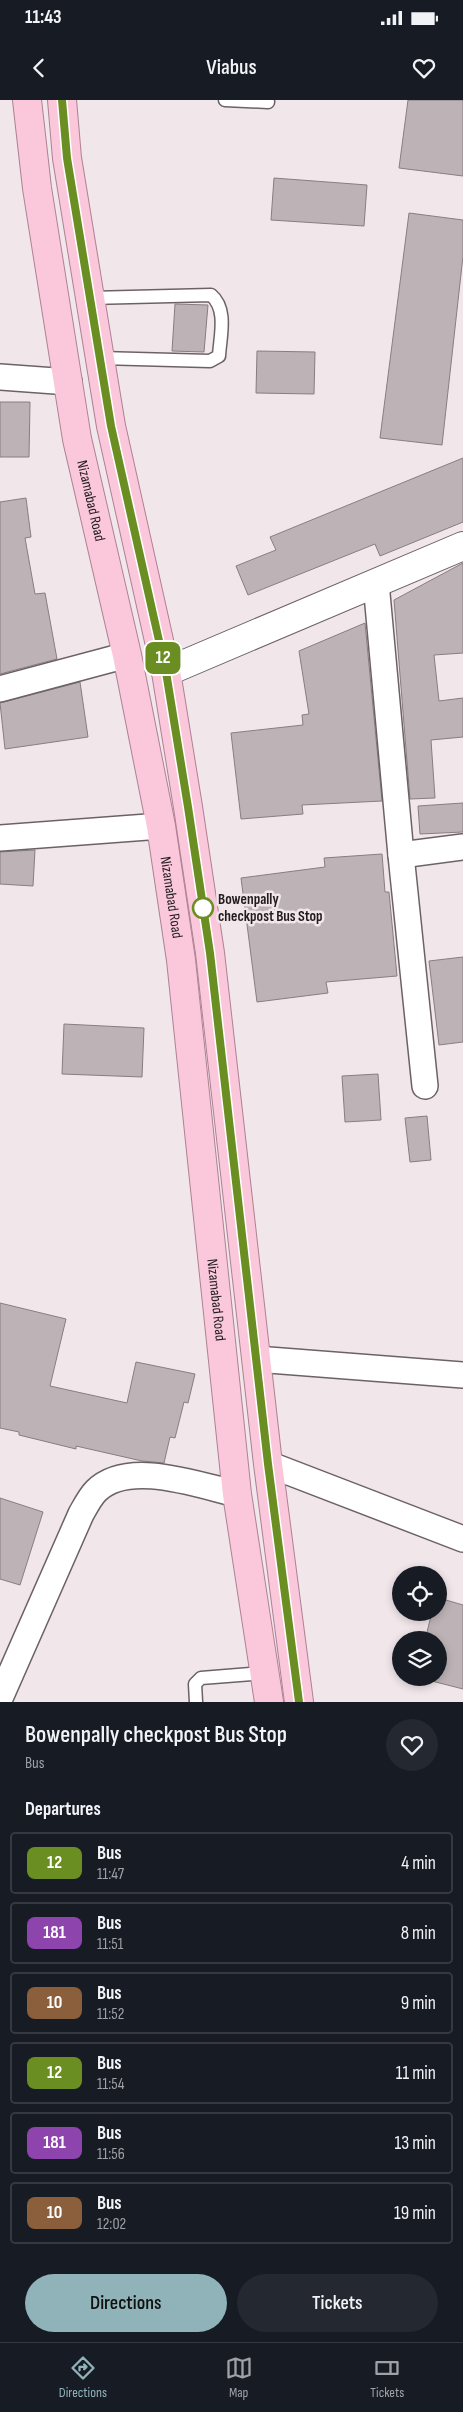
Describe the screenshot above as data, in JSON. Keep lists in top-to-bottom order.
{
  "streets": {
    "highway": ["Nizamabad Road"]
  },
  "places": ["Bowenpally checkpost Bus Stop"],
  "lines": ["bus line 12"],
  "page": {
    "status": "11:43",
    "header": "Viabus",
    "on_map": "12",
    "heading": [
      ["Bowenpally checkpost Bus Stop", "Bus"],
      "Departures"
    ],
    "list": [
      {
        "mark": "12",
        "name": "Bus",
        "note": "11:47",
        "value": "4 min"
      },
      {
        "mark": "181",
        "name": "Bus",
        "note": "11:51",
        "value": "8 min"
      },
      {
        "mark": "10",
        "name": "Bus",
        "note": "11:52",
        "value": "9 min"
      },
      {
        "mark": "12",
        "name": "Bus",
        "note": "11:54",
        "value": "11 min"
      },
      {
        "mark": "181",
        "name": "Bus",
        "note": "11:56",
        "value": "13 min"
      },
      {
        "mark": "10",
        "name": "Bus",
        "note": "12:02",
        "value": "19 min"
      }
    ],
    "buttons": ["Directions", "Tickets"],
    "tabs": ["Directions", "Map", "Tickets"]
  }
}
